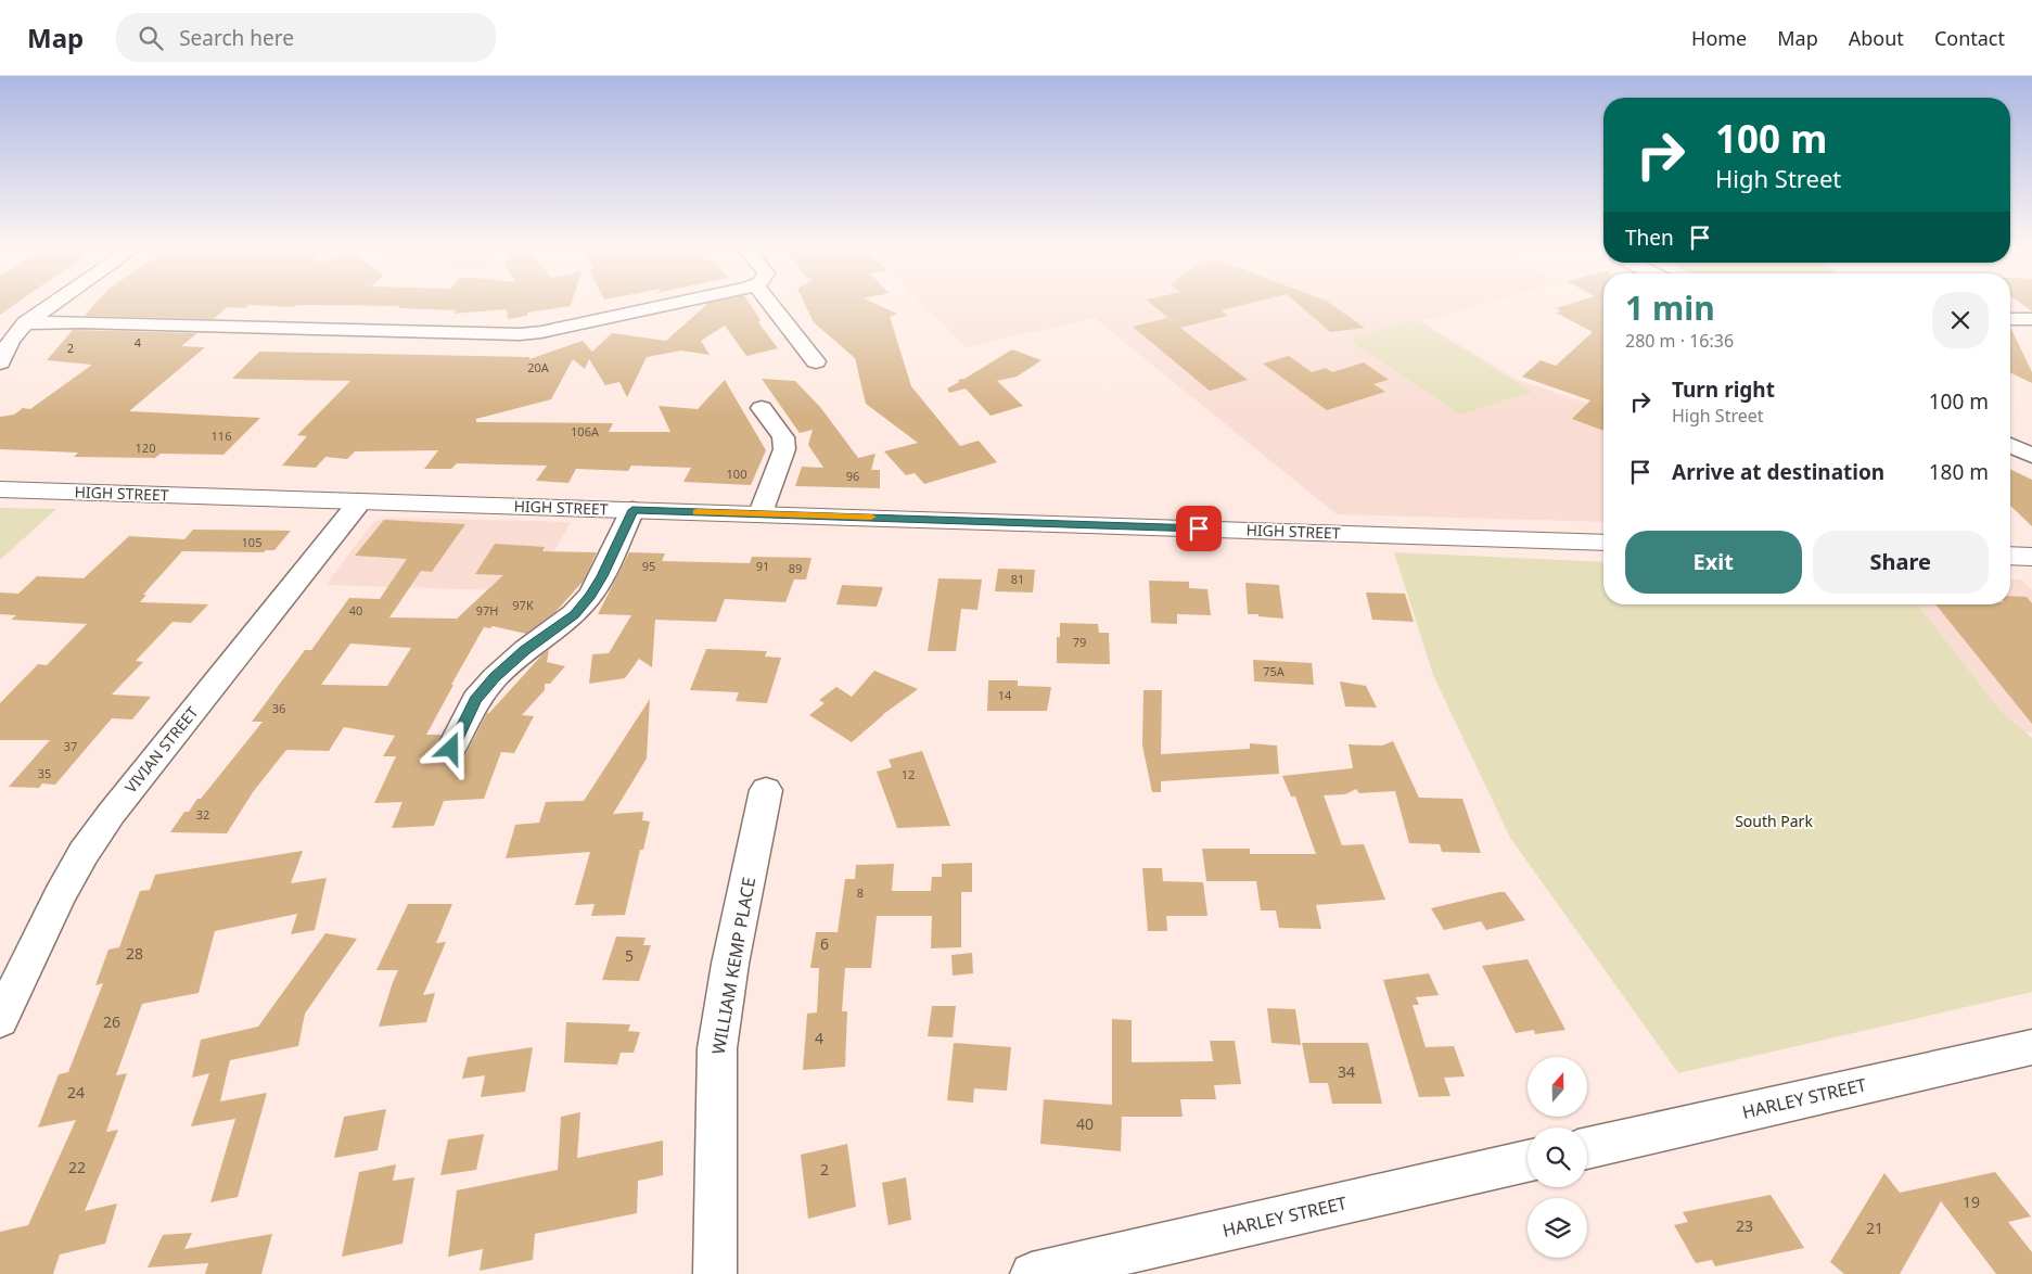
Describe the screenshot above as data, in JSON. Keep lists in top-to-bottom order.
{
  "streets": {
    "highway": ["HIGH STREET"],
    "street": ["VIVIAN STREET", "WILLIAM KEMP PLACE", "HARLEY STREET"]
  },
  "crossings": [
    ["HIGH STREET", "VIVIAN STREET"]
  ],
  "parks": ["South Park"],
  "house_numbers": [
    "4",
    "2",
    "20A",
    "106A",
    "116",
    "120",
    "100",
    "96",
    "105",
    "95",
    "91",
    "89",
    "81",
    "97K",
    "40",
    "97H",
    "79",
    "75A",
    "14",
    "36",
    "37",
    "35",
    "12",
    "32",
    "8",
    "6",
    "28",
    "5",
    "26",
    "4",
    "34",
    "24",
    "40",
    "22",
    "2",
    "19",
    "23",
    "21"
  ],
  "north": "top",
  "page": {
    "header": "Map",
    "search": "Search here",
    "nav": [
      "Home",
      "Map",
      "About",
      "Contact"
    ],
    "turn": ["100 m", "High Street"],
    "then": "Then",
    "heading": ["1 min", "280 m · 16:36"],
    "list": [
      {
        "name": "Turn right",
        "note": "High Street",
        "value": "100 m"
      },
      {
        "name": "Arrive at destination",
        "value": "180 m"
      }
    ],
    "buttons": ["Exit", "Share"]
  }
}
